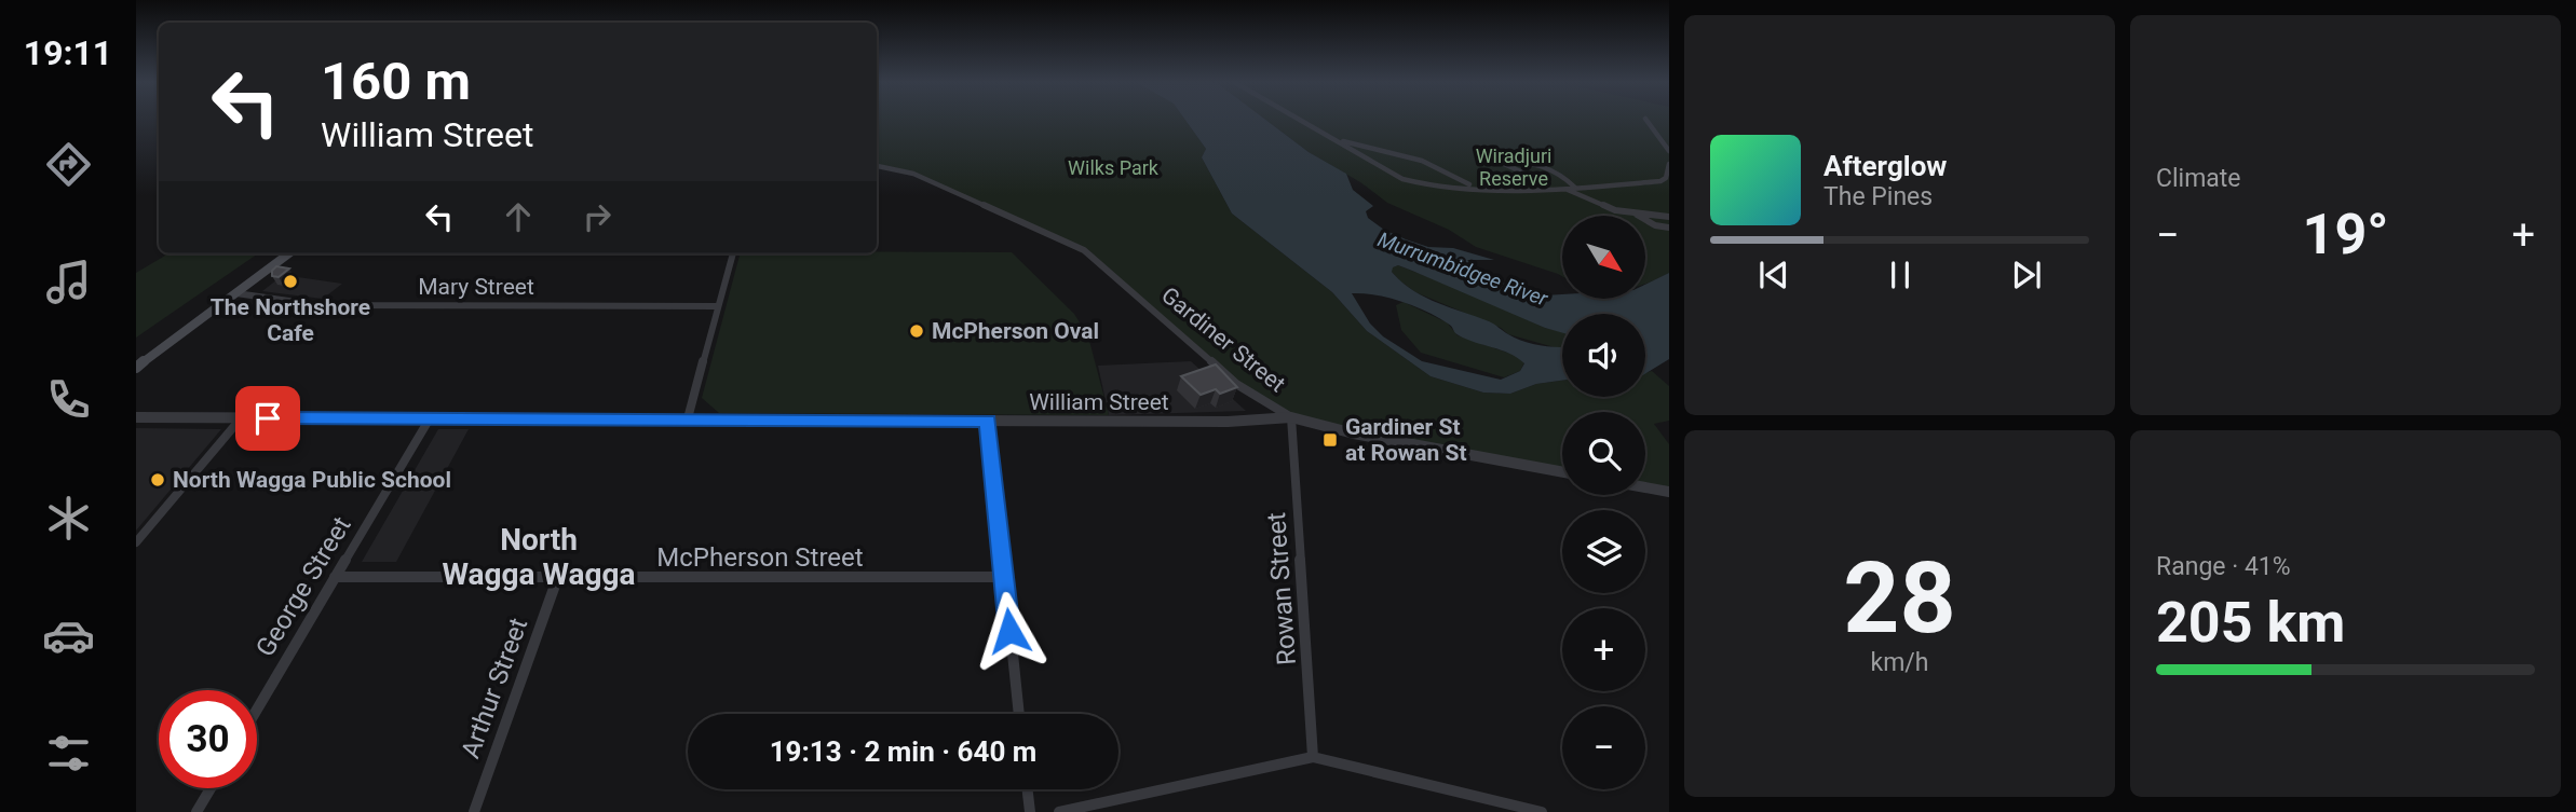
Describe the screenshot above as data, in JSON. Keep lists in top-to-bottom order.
{
  "streets": {
    "street": [
      "Mary Street",
      "Gardiner Street",
      "William Street",
      "McPherson Street",
      "George Street",
      "Rowan Street",
      "Arthur Street"
    ]
  },
  "crossings": [
    ["Gardiner Street", "William Street"],
    ["Gardiner Street", "Rowan Street"],
    ["William Street", "George Street"],
    ["William Street", "Rowan Street"],
    ["McPherson Street", "George Street"],
    ["McPherson Street", "Arthur Street"]
  ],
  "districts": ["North Wagga Wagga"],
  "water": ["Murrumbidgee River"],
  "parks": ["Wiradjuri Reserve", "Wilks Park"],
  "places": {
    "other": ["The Northshore Cafe", "McPherson Oval", "North Wagga Public School"],
    "transit": ["Gardiner St at Rowan St"]
  },
  "north": "bottom right",
  "page": {
    "tabs": "19:11",
    "tile": [
      "Climate",
      ["28", "km/h"],
      ["Range · 41%", "205 km"]
    ],
    "turn": ["160 m", "William Street"],
    "song": ["Afterglow", "The Pines"],
    "heat": ["−", "19°", "+"],
    "map_buttons": ["+", "−"],
    "limit": "30",
    "trip": "19:13 · 2 min · 640 m"
  }
}
